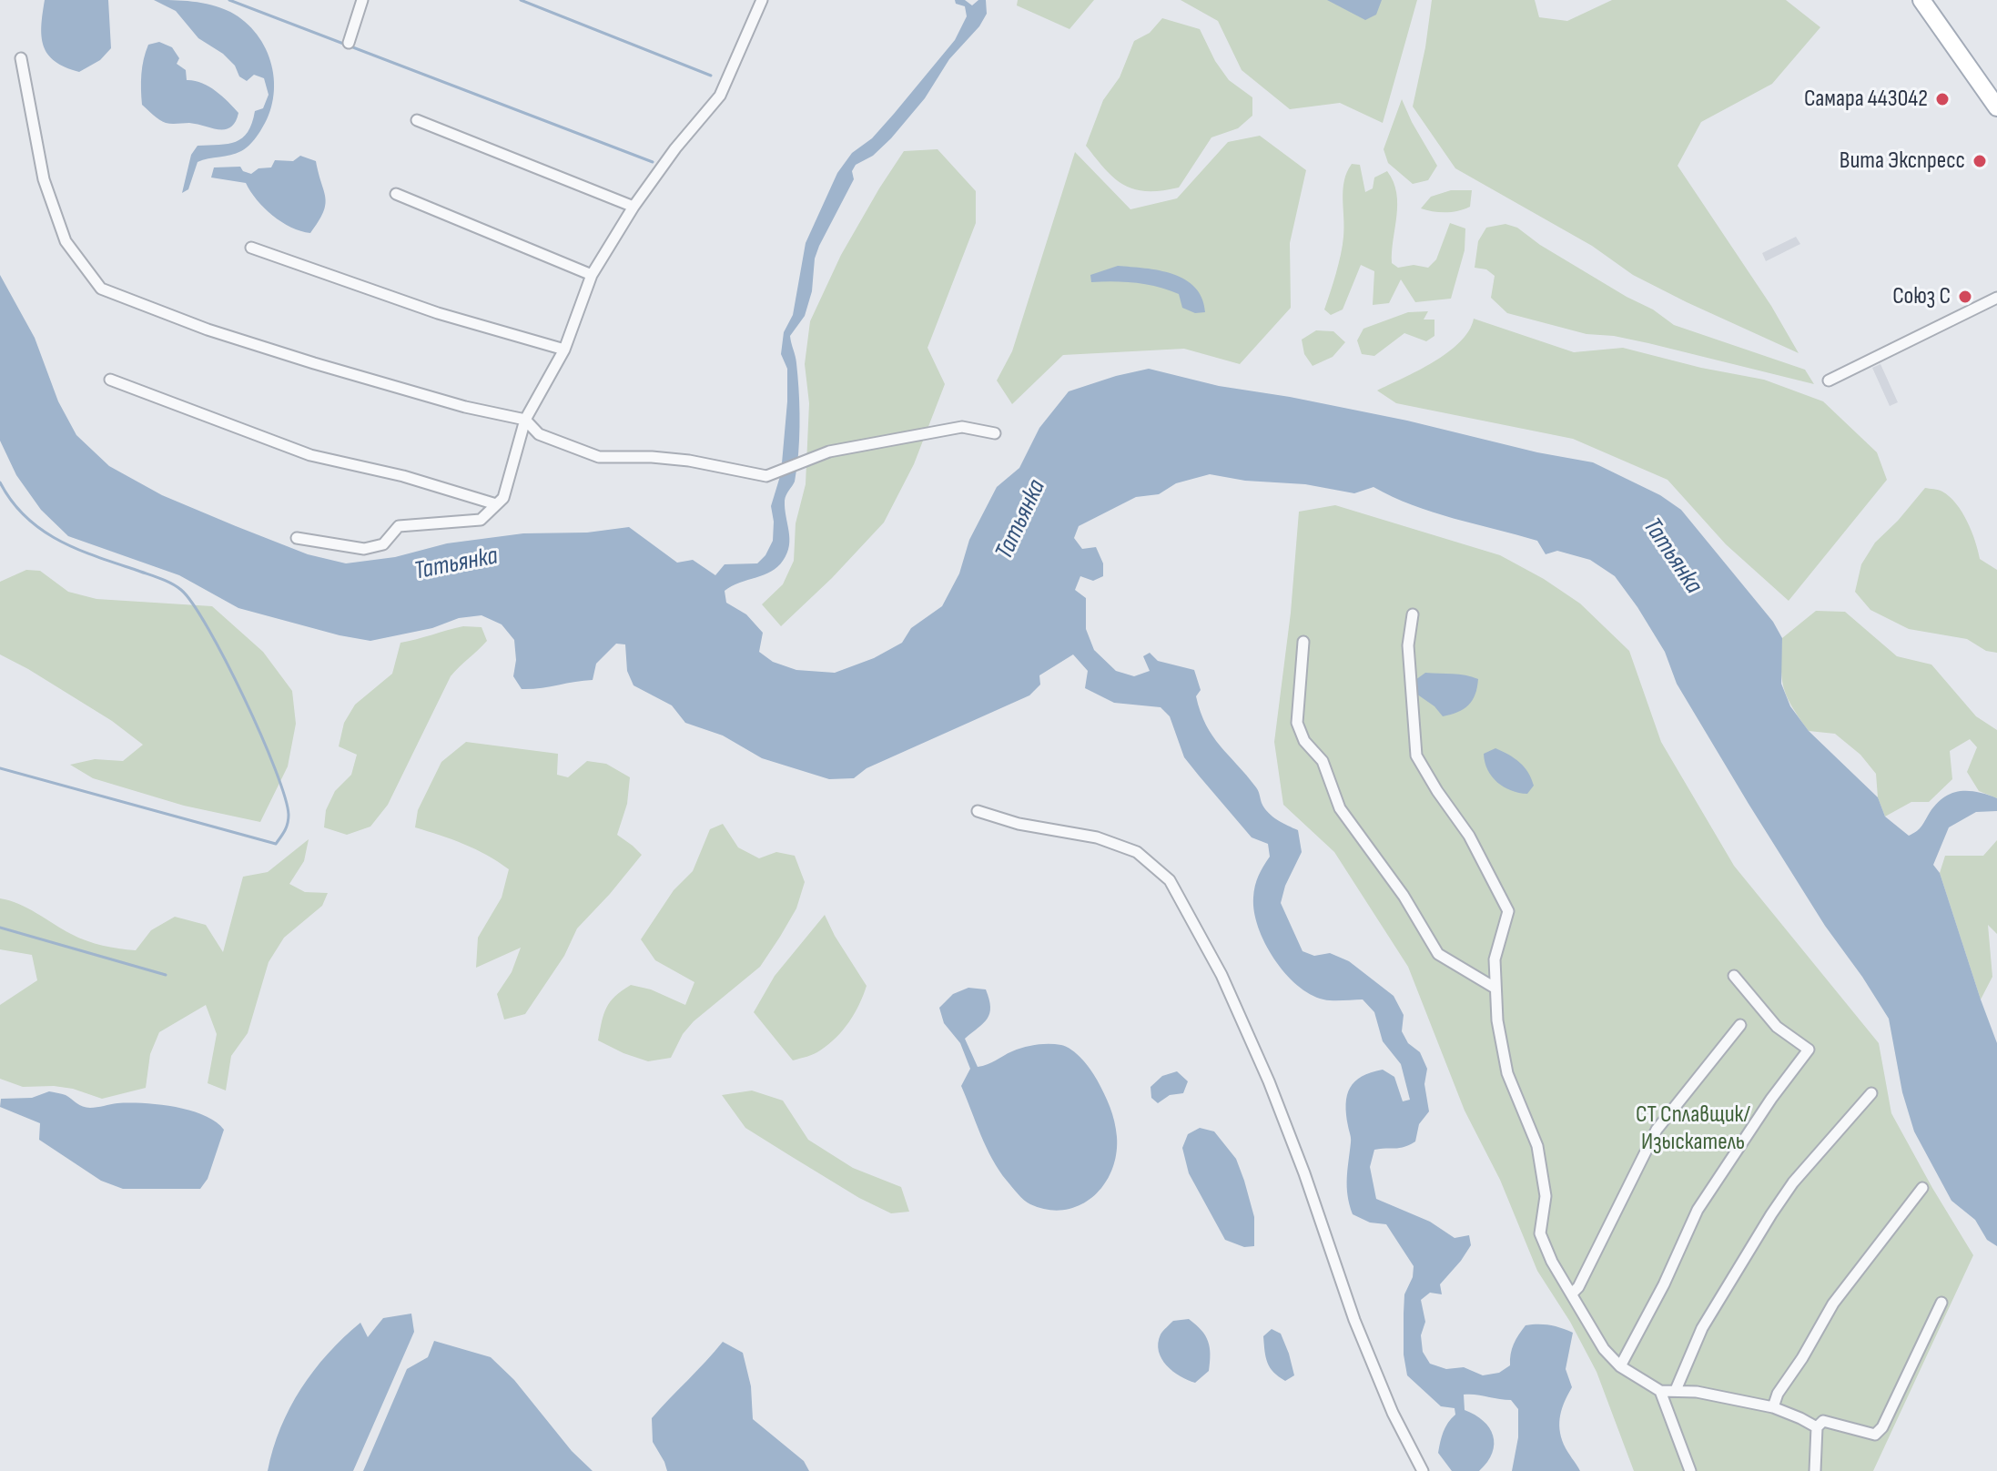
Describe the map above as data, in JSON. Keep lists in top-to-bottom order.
{
  "water": ["Татьянка"],
  "parks": ["СТ Сплавщик/ Изыскатель"],
  "places": ["Самара 443042", "Вита Экспресс", "Союз С"]
}
